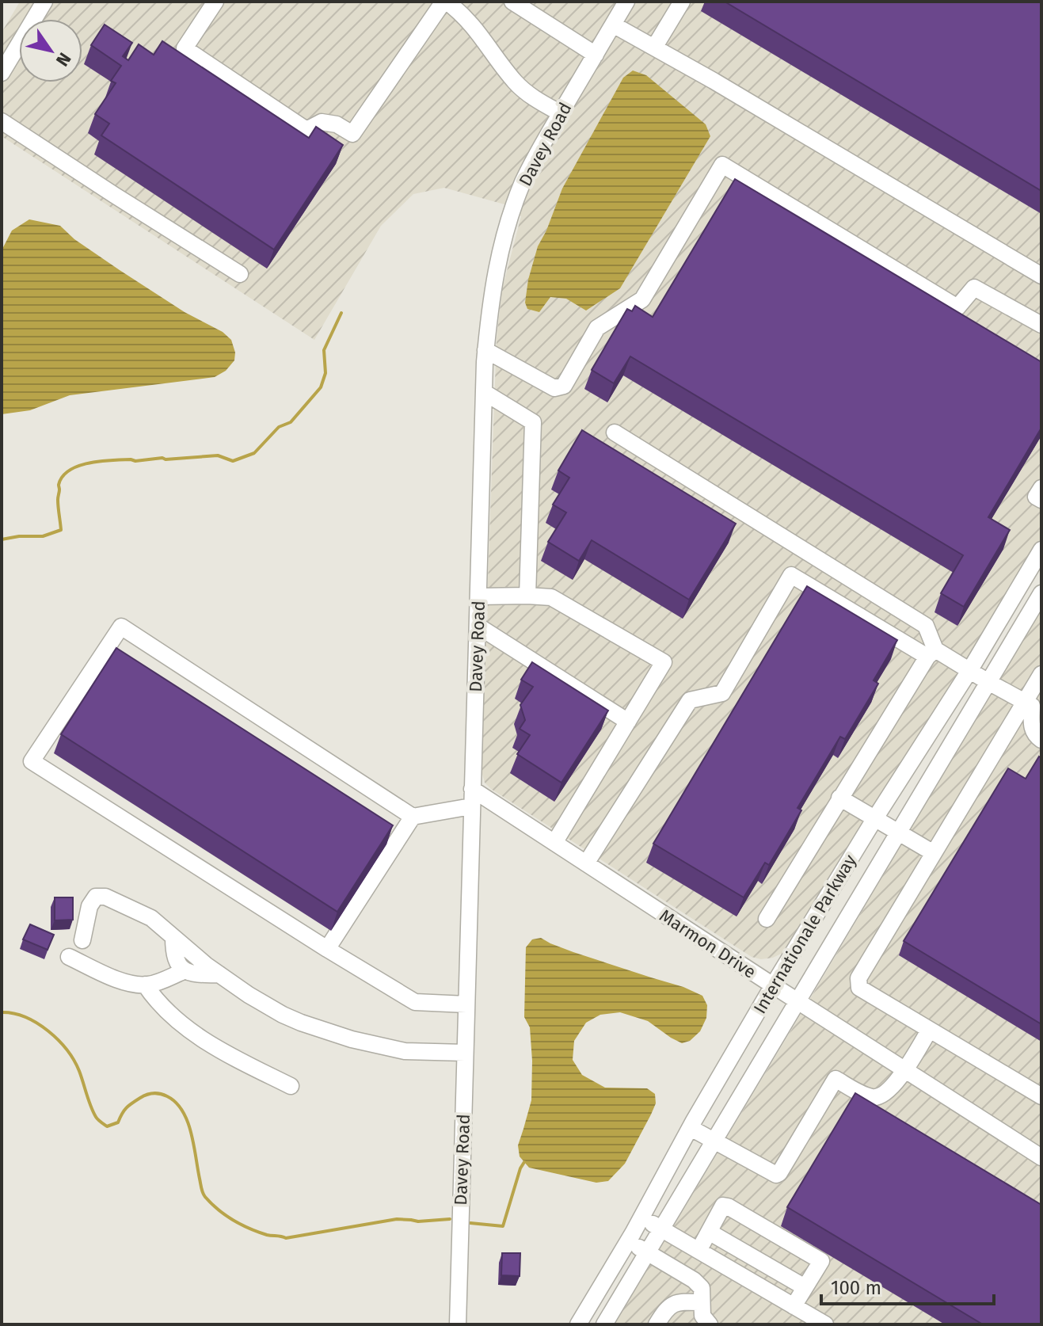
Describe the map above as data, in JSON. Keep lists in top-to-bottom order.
{
  "streets": {
    "street": ["Davey Road", "Internationale Parkway", "Marmon Drive"]
  },
  "crossings": [
    ["Davey Road", "Marmon Drive"],
    ["Internationale Parkway", "Marmon Drive"]
  ],
  "scale_bar": "100 m",
  "north": "bottom right"
}
